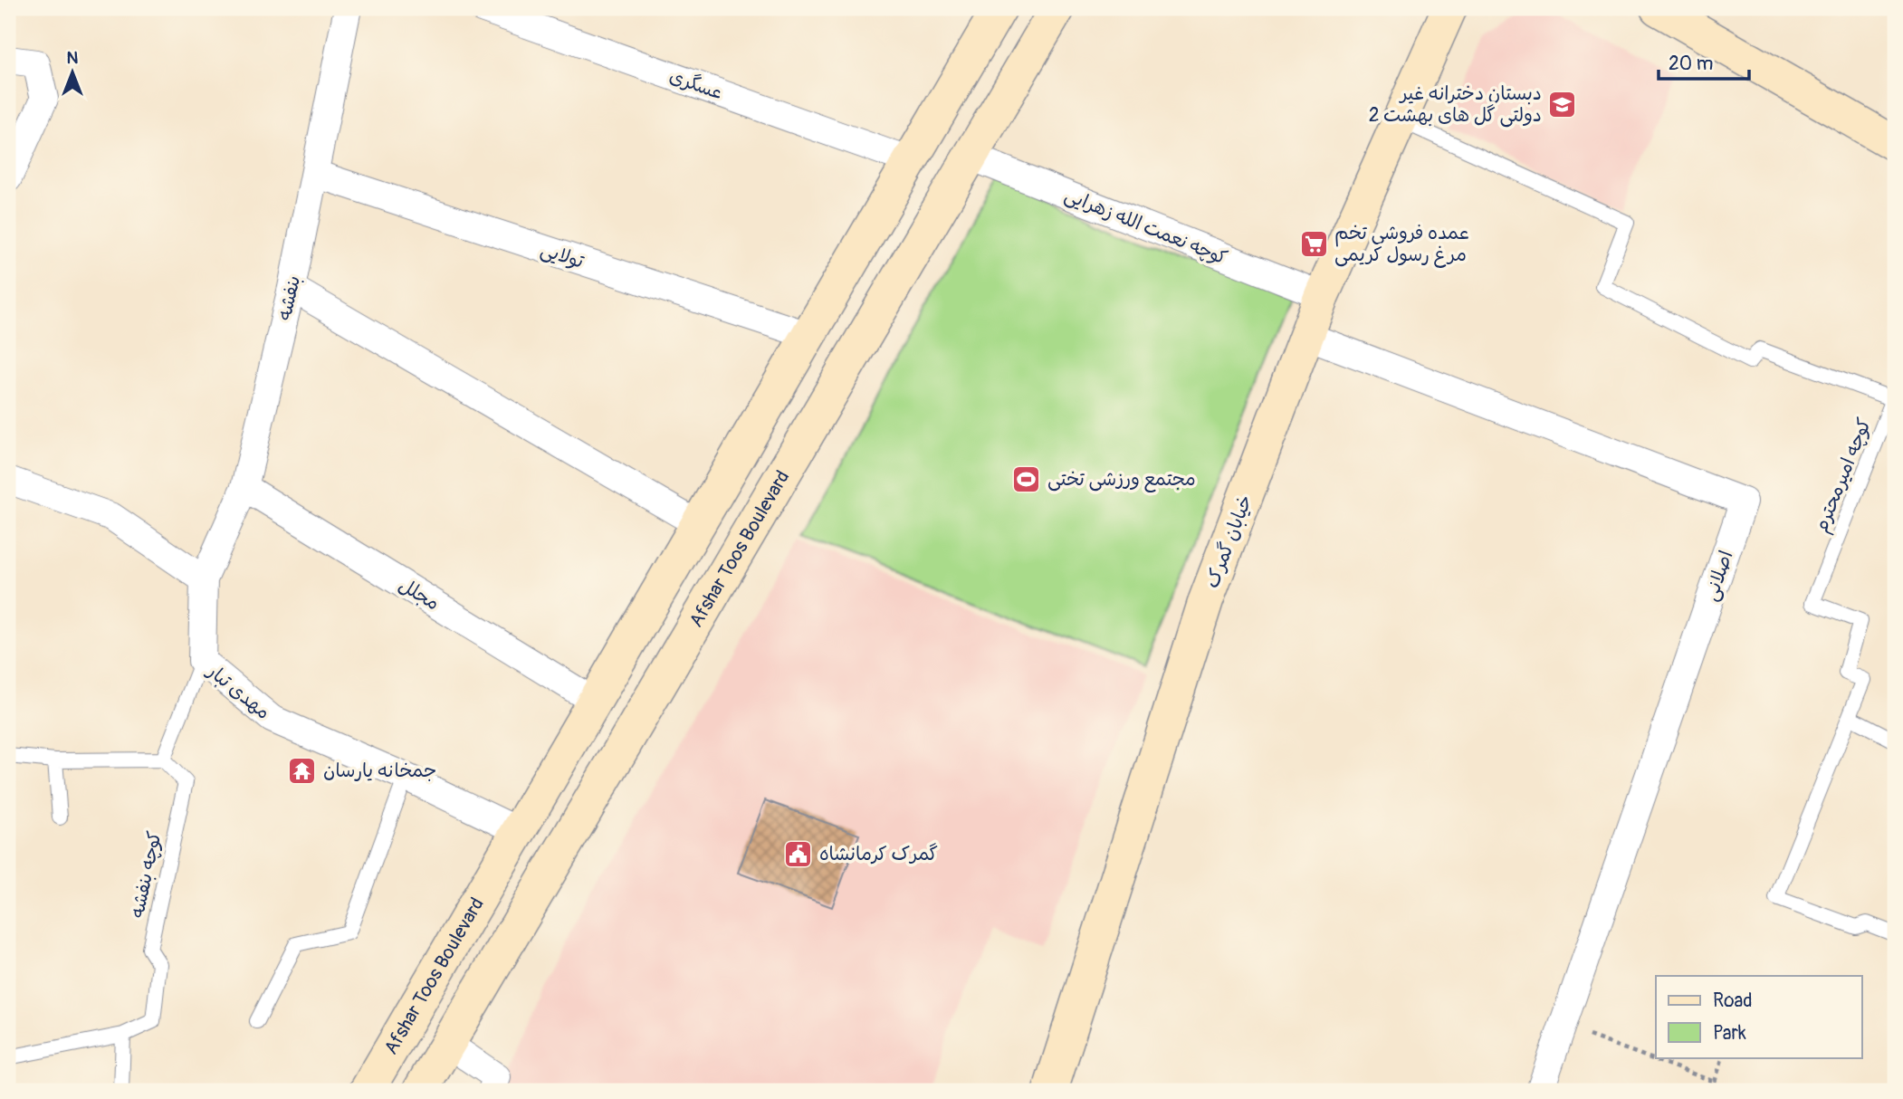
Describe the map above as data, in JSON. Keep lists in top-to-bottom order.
{
  "streets": {
    "main road": ["خیابان گمرک", "Afshar Toos Boulevard"],
    "street": [
      "عسگری",
      "کوچه نعمت الله زهرایی",
      "تولایی",
      "بنفشه",
      "اصلانی",
      "مجلل",
      "مهدی تبار"
    ],
    "lane": ["کوچه امیرمحترم", "کوچه بنفشه"]
  },
  "crossings": [
    ["عسگری", "Afshar Toos Boulevard"],
    ["کوچه نعمت الله زهرایی", "خیابان گمرک"],
    ["کوچه نعمت الله زهرایی", "Afshar Toos Boulevard"],
    ["تولایی", "بنفشه"],
    ["تولایی", "Afshar Toos Boulevard"],
    ["بنفشه", "مجلل"],
    ["بنفشه", "مهدی تبار"],
    ["کوچه امیرمحترم", "خیابان گمرک"],
    ["خیابان گمرک", "اصلانی"],
    ["Afshar Toos Boulevard", "مجلل"],
    ["Afshar Toos Boulevard", "مهدی تبار"]
  ],
  "places": {
    "school or university": ["دبستان دخترانه غیر دولتی گل های بهشت 2"],
    "supermarket": ["عمده فروشی تخم مرغ رسول کریمی"],
    "sports": ["مجتمع ورزشی تختی"],
    "temple": ["جمخانه یارسان"],
    "public building": ["گمرک کرمانشاه"]
  },
  "legend": ["Road", "Park"],
  "scale_bar": "20 m",
  "north": "top"
}
